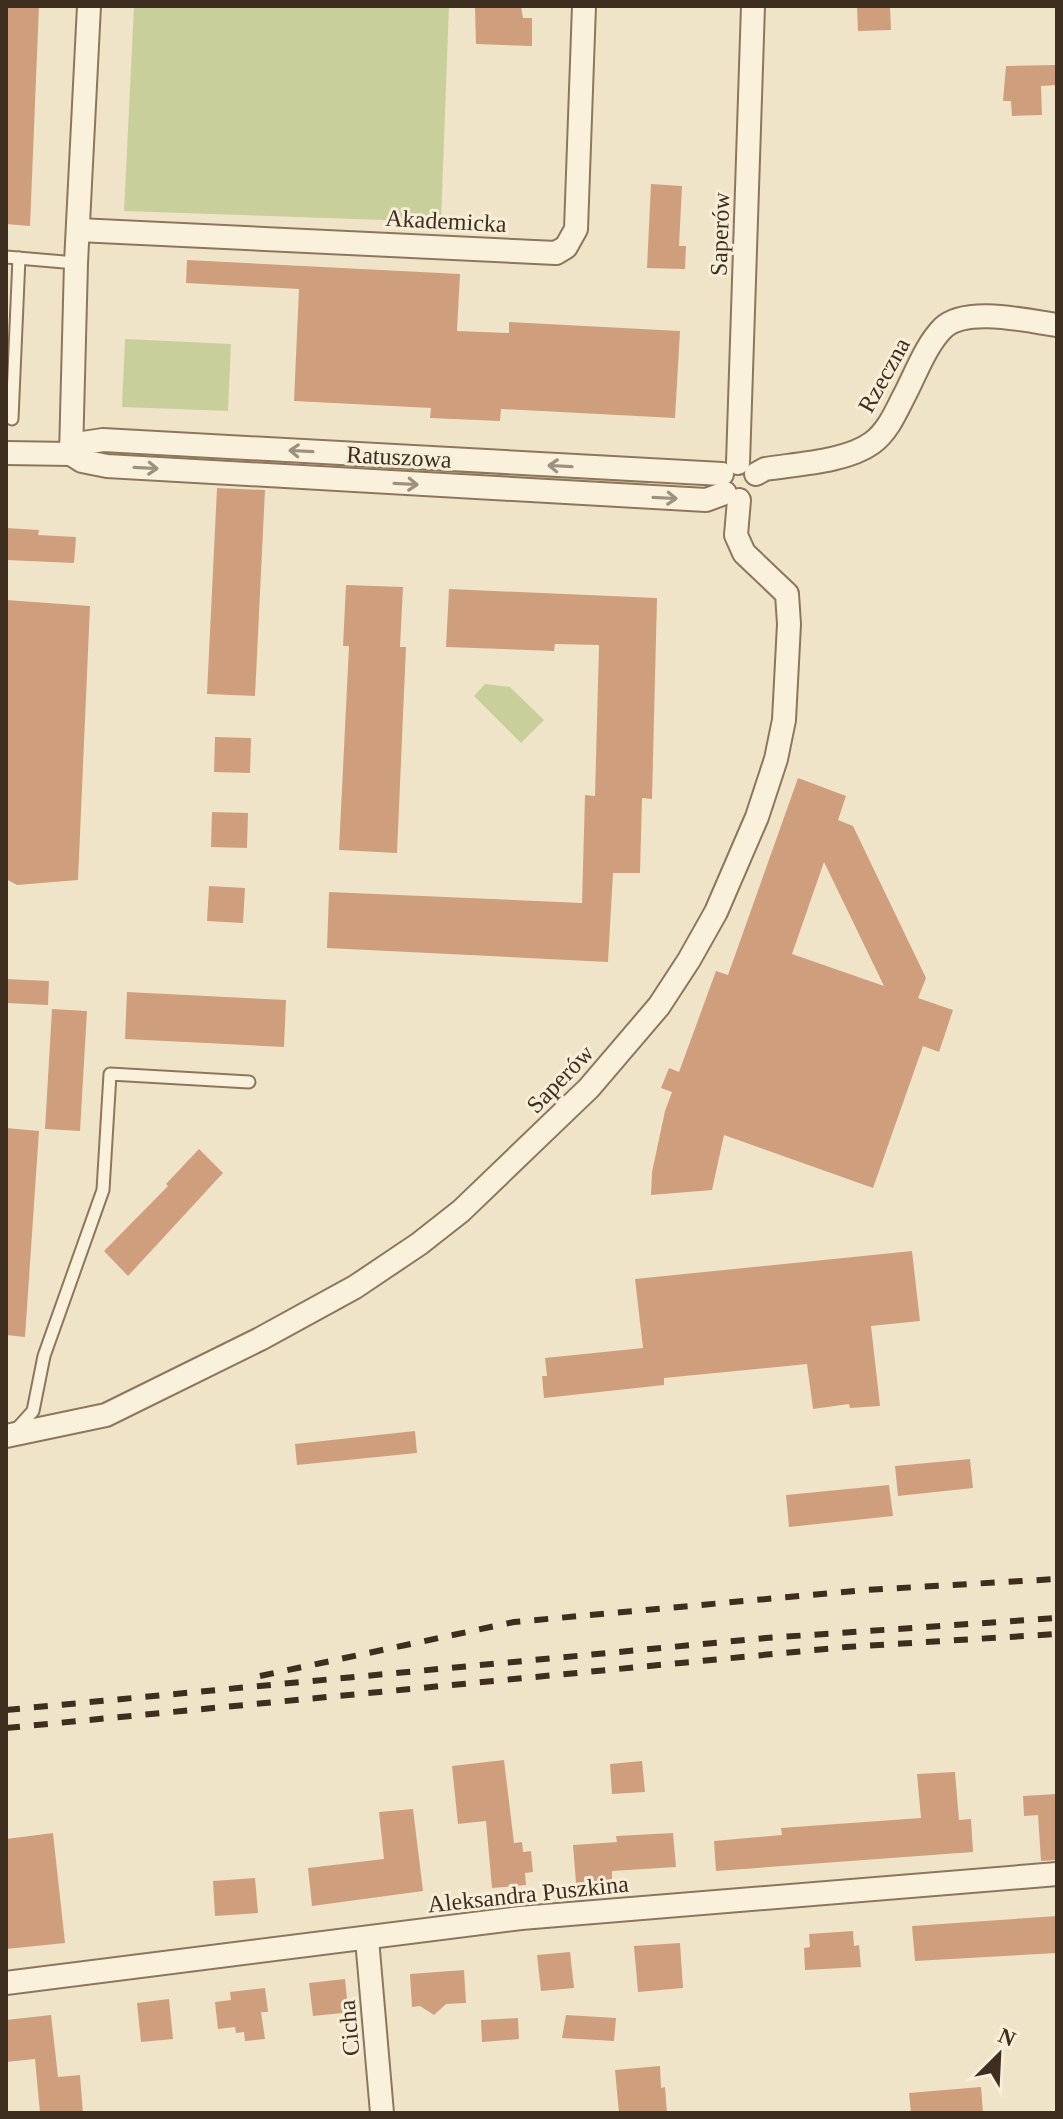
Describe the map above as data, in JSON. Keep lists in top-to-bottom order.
{
  "streets": {
    "street": [
      "Akademicka",
      "Saperów",
      "Rzeczna",
      "Ratuszowa",
      "Aleksandra Puszkina",
      "Cicha"
    ]
  },
  "crossings": [
    ["Saperów", "Rzeczna"],
    ["Saperów", "Ratuszowa"],
    ["Rzeczna", "Ratuszowa"],
    ["Aleksandra Puszkina", "Cicha"]
  ],
  "north": "top right"
}
